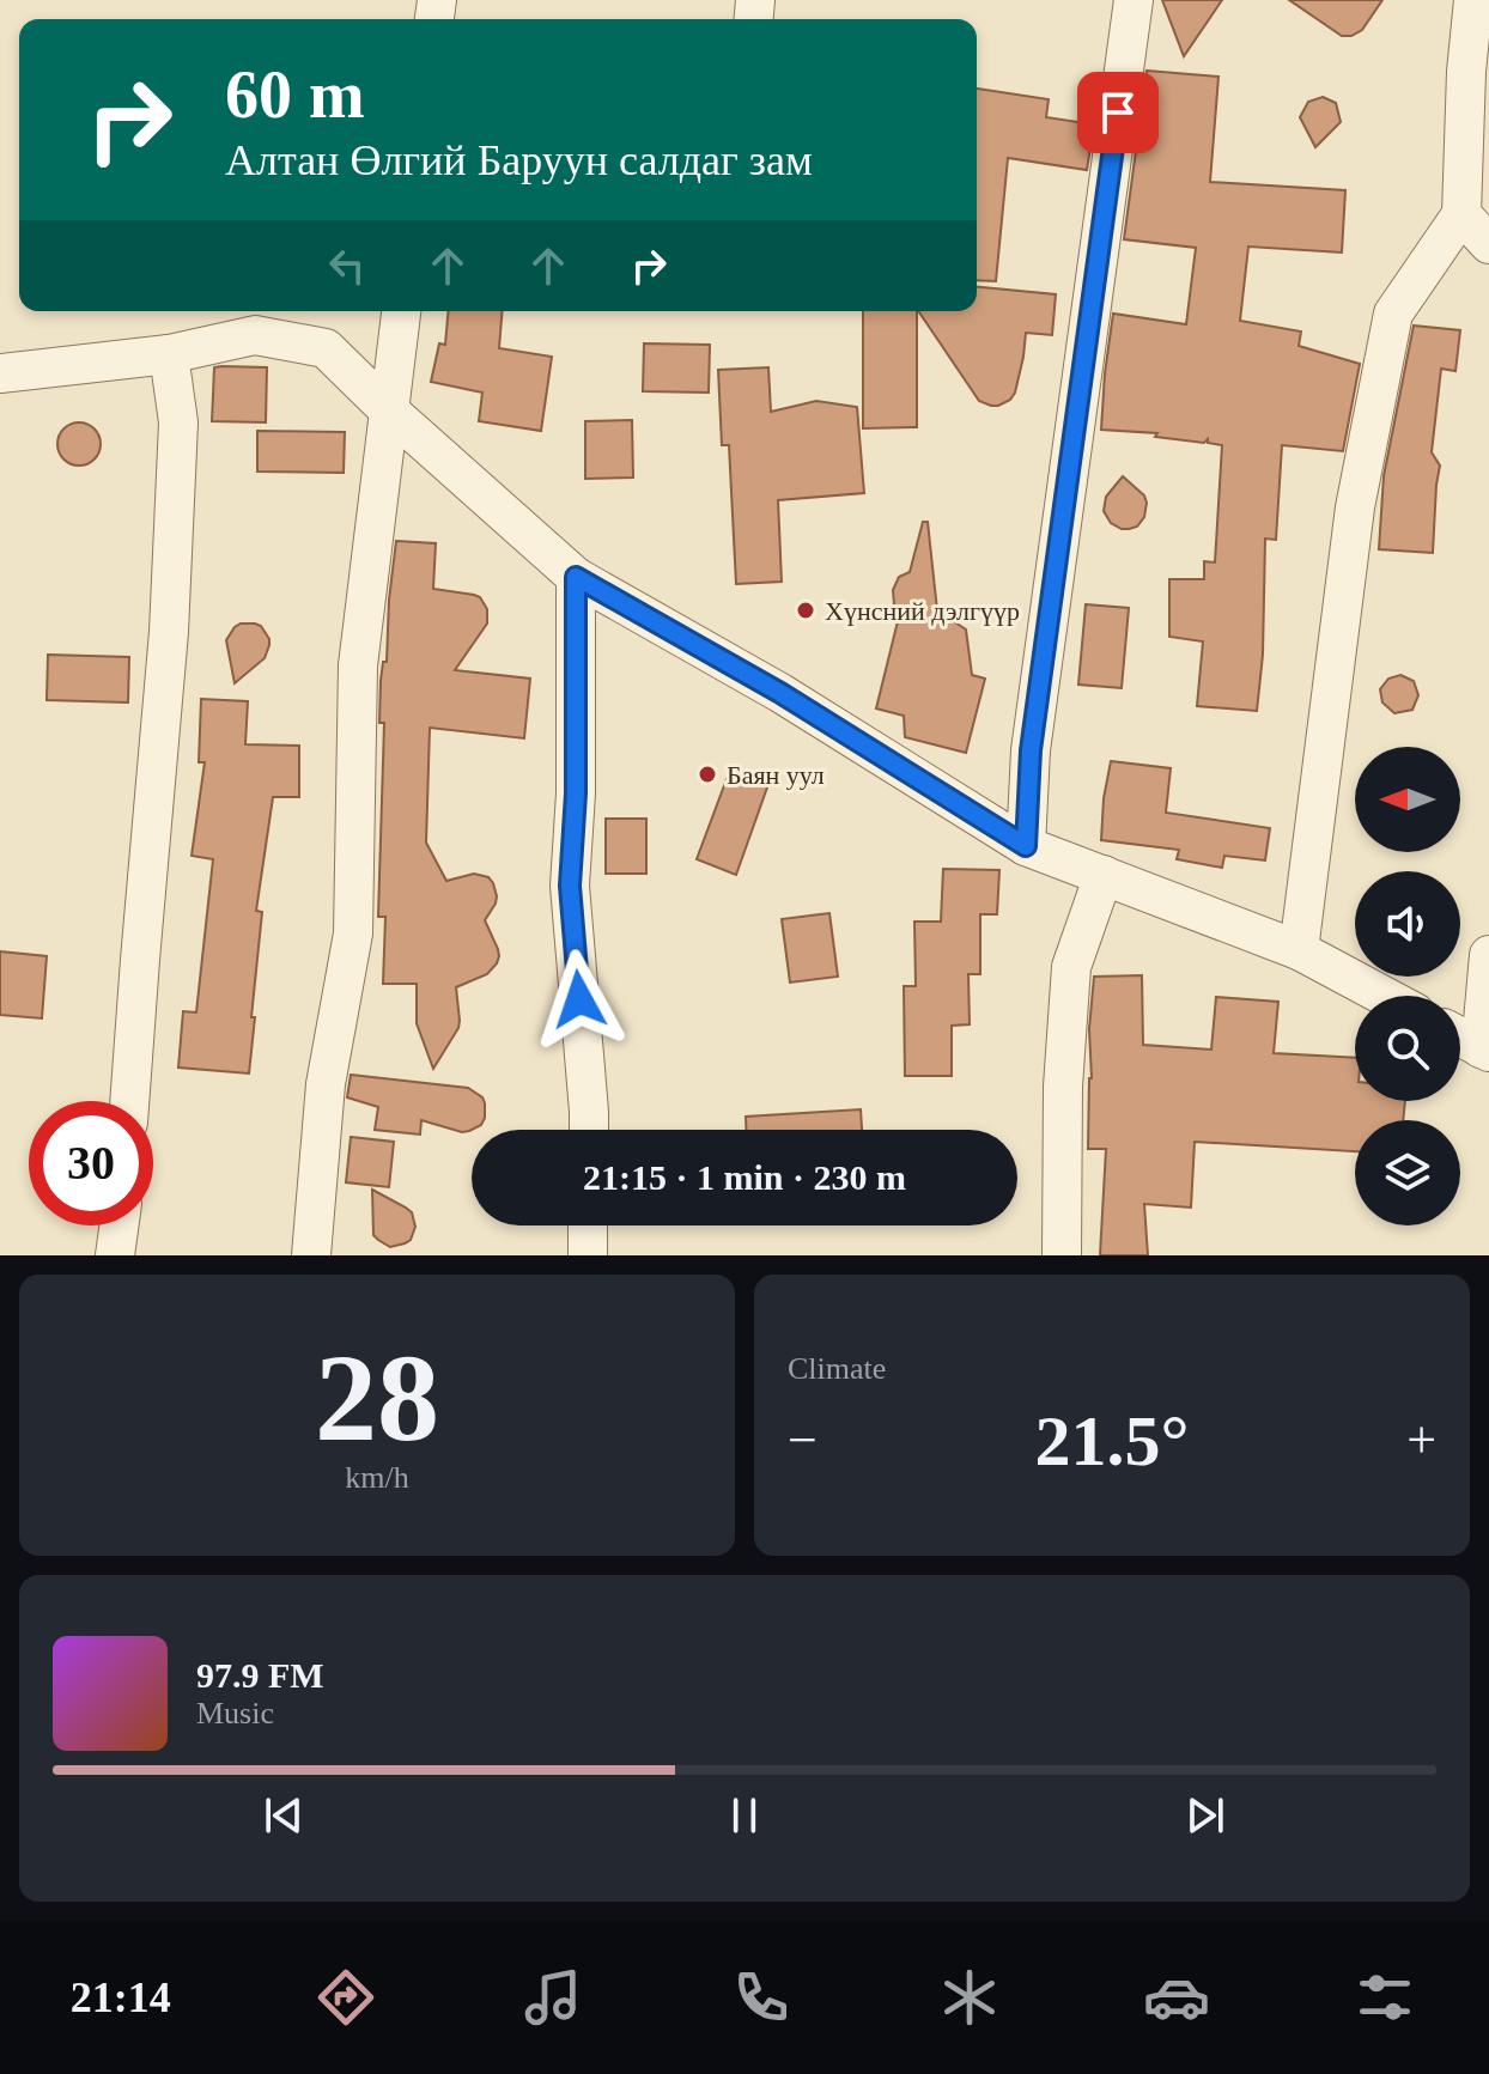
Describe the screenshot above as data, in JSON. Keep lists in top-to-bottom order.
{
  "places": ["Хүнсний дэлгүүр", "Баян уул"],
  "north": "left",
  "page": {
    "turn": ["60 m", "Алтан Өлгий Баруун салдаг зам"],
    "limit": "30",
    "trip": "21:15 · 1 min · 230 m",
    "tile": [
      ["28", "km/h"],
      "Climate"
    ],
    "heat": ["−", "21.5°", "+"],
    "song": ["97.9 FM", "Music"],
    "tabs": "21:14"
  }
}
